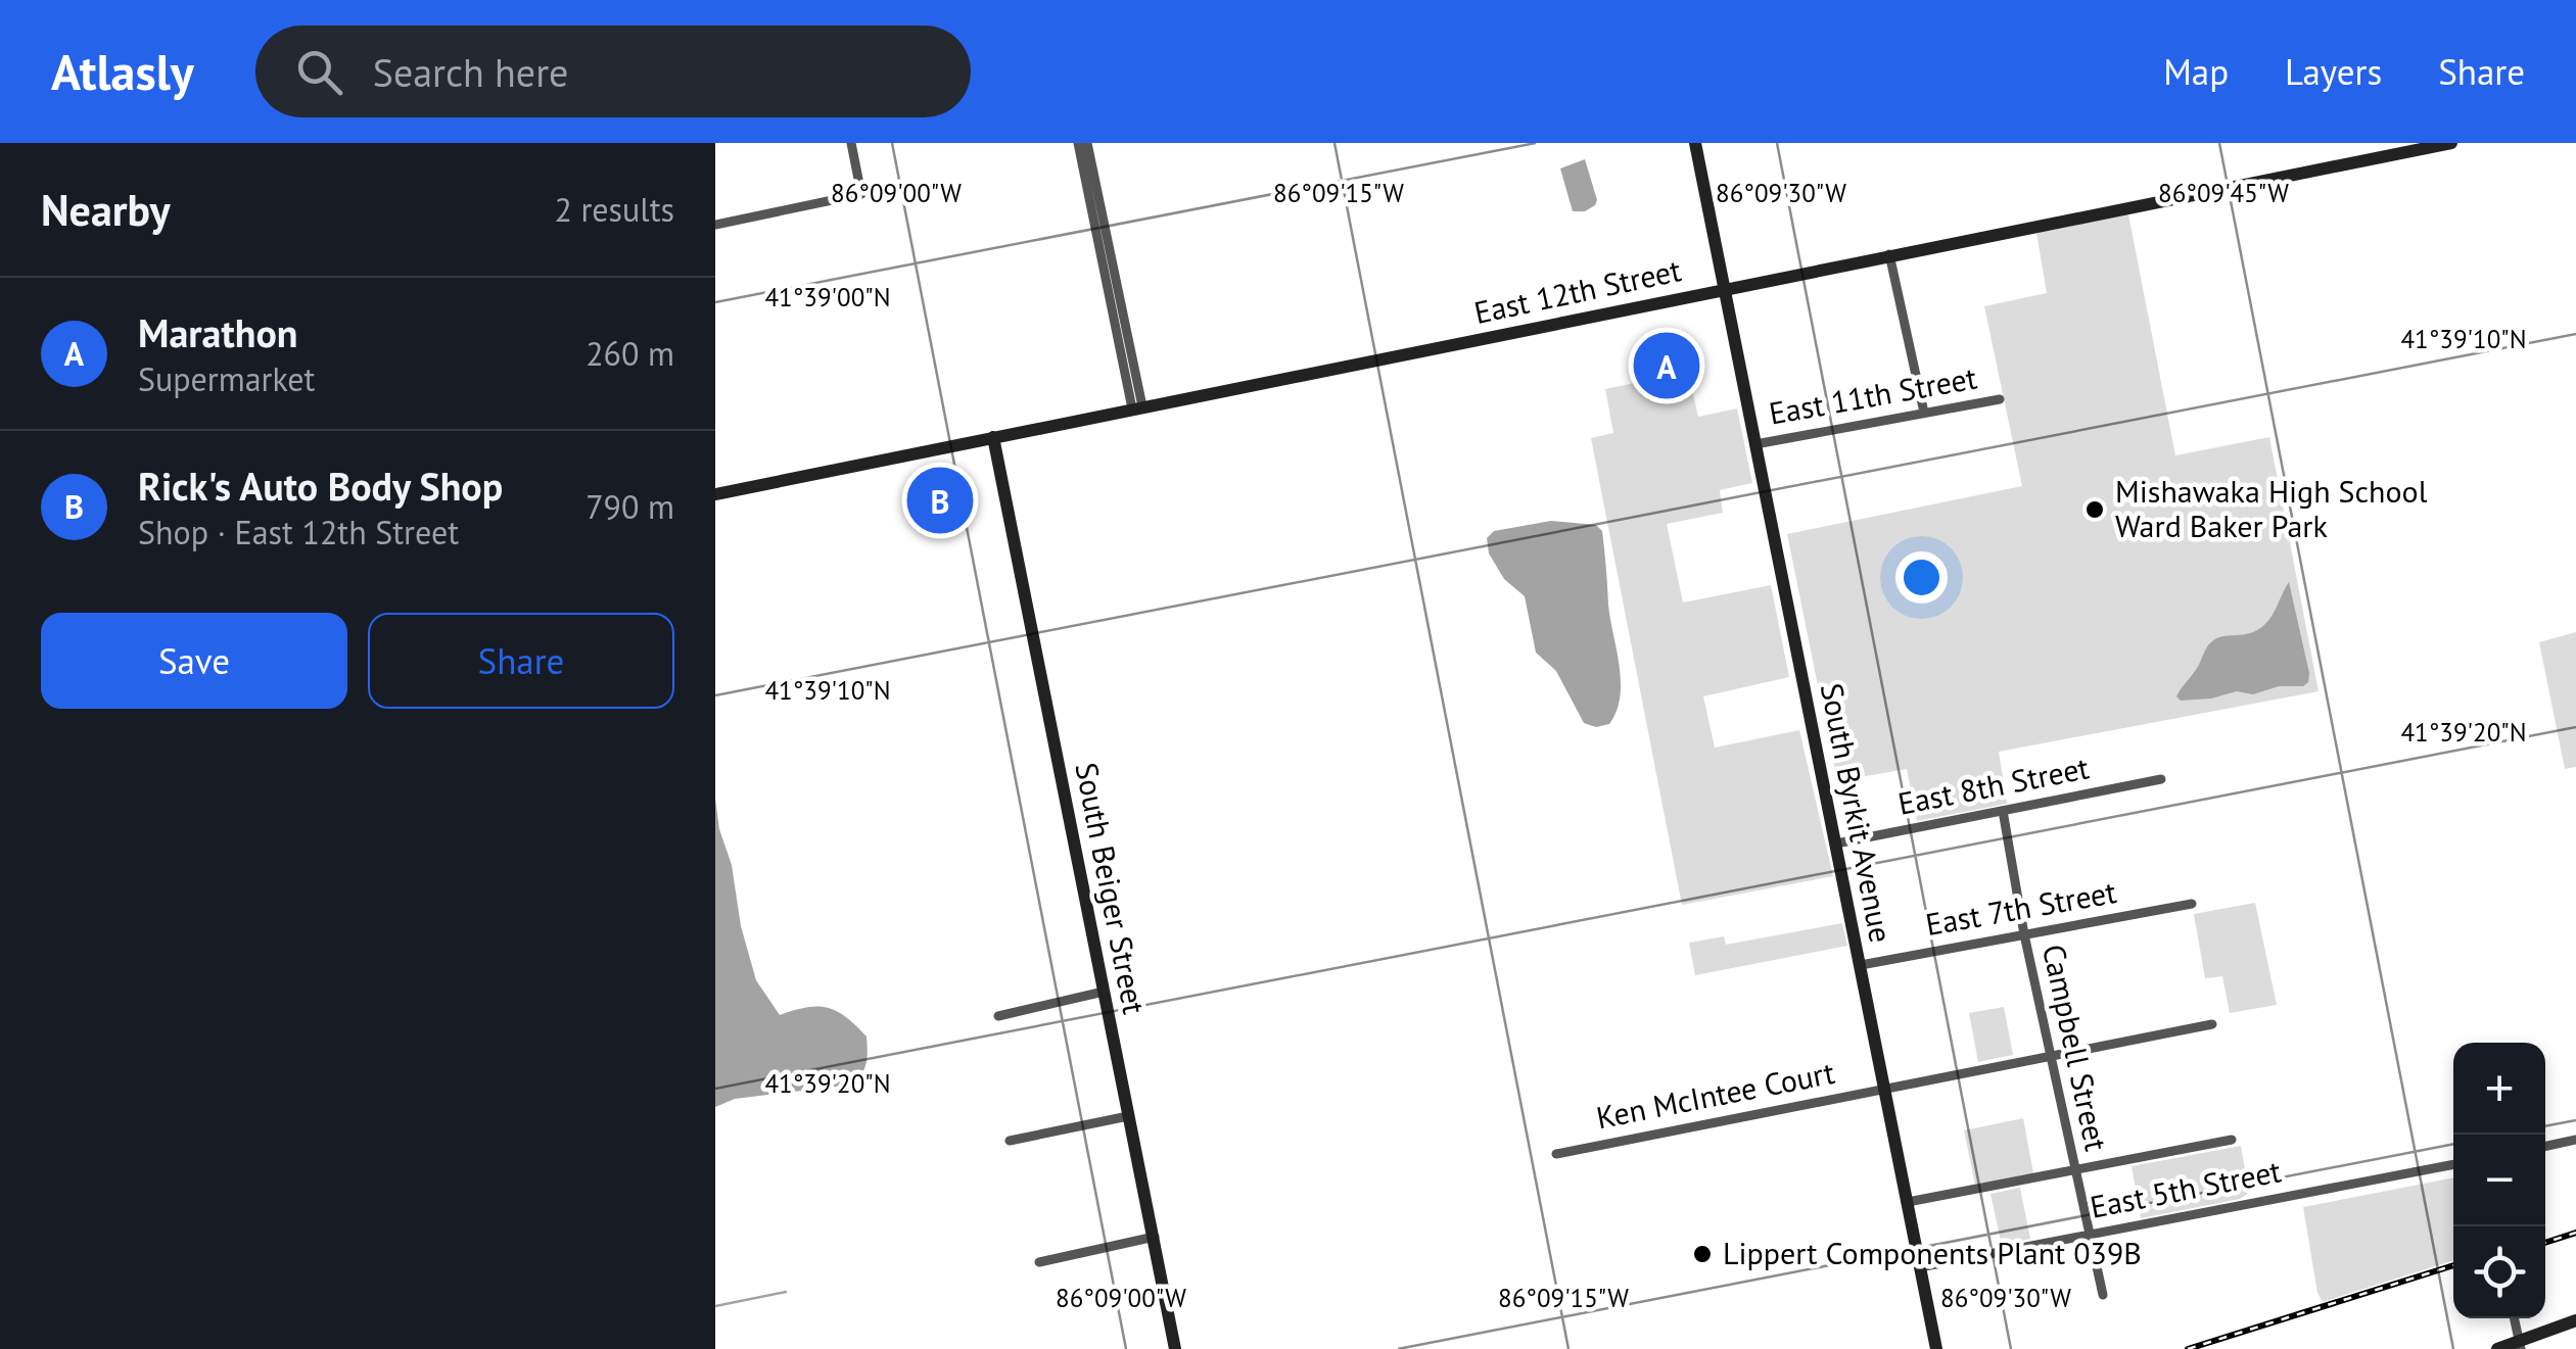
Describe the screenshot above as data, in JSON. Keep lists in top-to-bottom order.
{
  "streets": {
    "street": [
      "East 12th Street",
      "East 11th Street",
      "East 8th Street",
      "South Byrkit Avenue",
      "South Beiger Street",
      "East 7th Street",
      "Campbell Street",
      "Ken McIntee Court",
      "East 5th Street"
    ]
  },
  "crossings": [
    ["East 12th Street", "South Byrkit Avenue"],
    ["East 12th Street", "South Beiger Street"],
    ["East 11th Street", "South Byrkit Avenue"],
    ["East 8th Street", "South Byrkit Avenue"],
    ["East 8th Street", "Campbell Street"],
    ["South Byrkit Avenue", "East 7th Street"],
    ["South Byrkit Avenue", "Ken McIntee Court"],
    ["South Byrkit Avenue", "East 5th Street"],
    ["East 7th Street", "Campbell Street"],
    ["Campbell Street", "Ken McIntee Court"],
    ["Campbell Street", "East 5th Street"]
  ],
  "places": ["Mishawaka High School Ward Baker Park", "Lippert Components Plant 039B"],
  "page": {
    "header": "Atlasly",
    "search": "Search here",
    "nav": ["Map", "Layers", "Share"],
    "heading": ["Nearby", "2 results"],
    "list": [
      {
        "mark": "A",
        "name": "Marathon",
        "note": "Supermarket",
        "value": "260 m"
      },
      {
        "mark": "B",
        "name": "Rick's Auto Body Shop",
        "note": "Shop · East 12th Street",
        "value": "790 m"
      }
    ],
    "pins": ["A", "B"],
    "buttons": ["Save", "Share"],
    "map_buttons": ["+", "−"]
  },
  "coordinates": [
    "86°09'00\"W",
    "86°09'15\"W",
    "86°09'30\"W",
    "86°09'45\"W",
    "41°39'00\"N",
    "41°39'10\"N",
    "41°39'20\"N"
  ]
}
